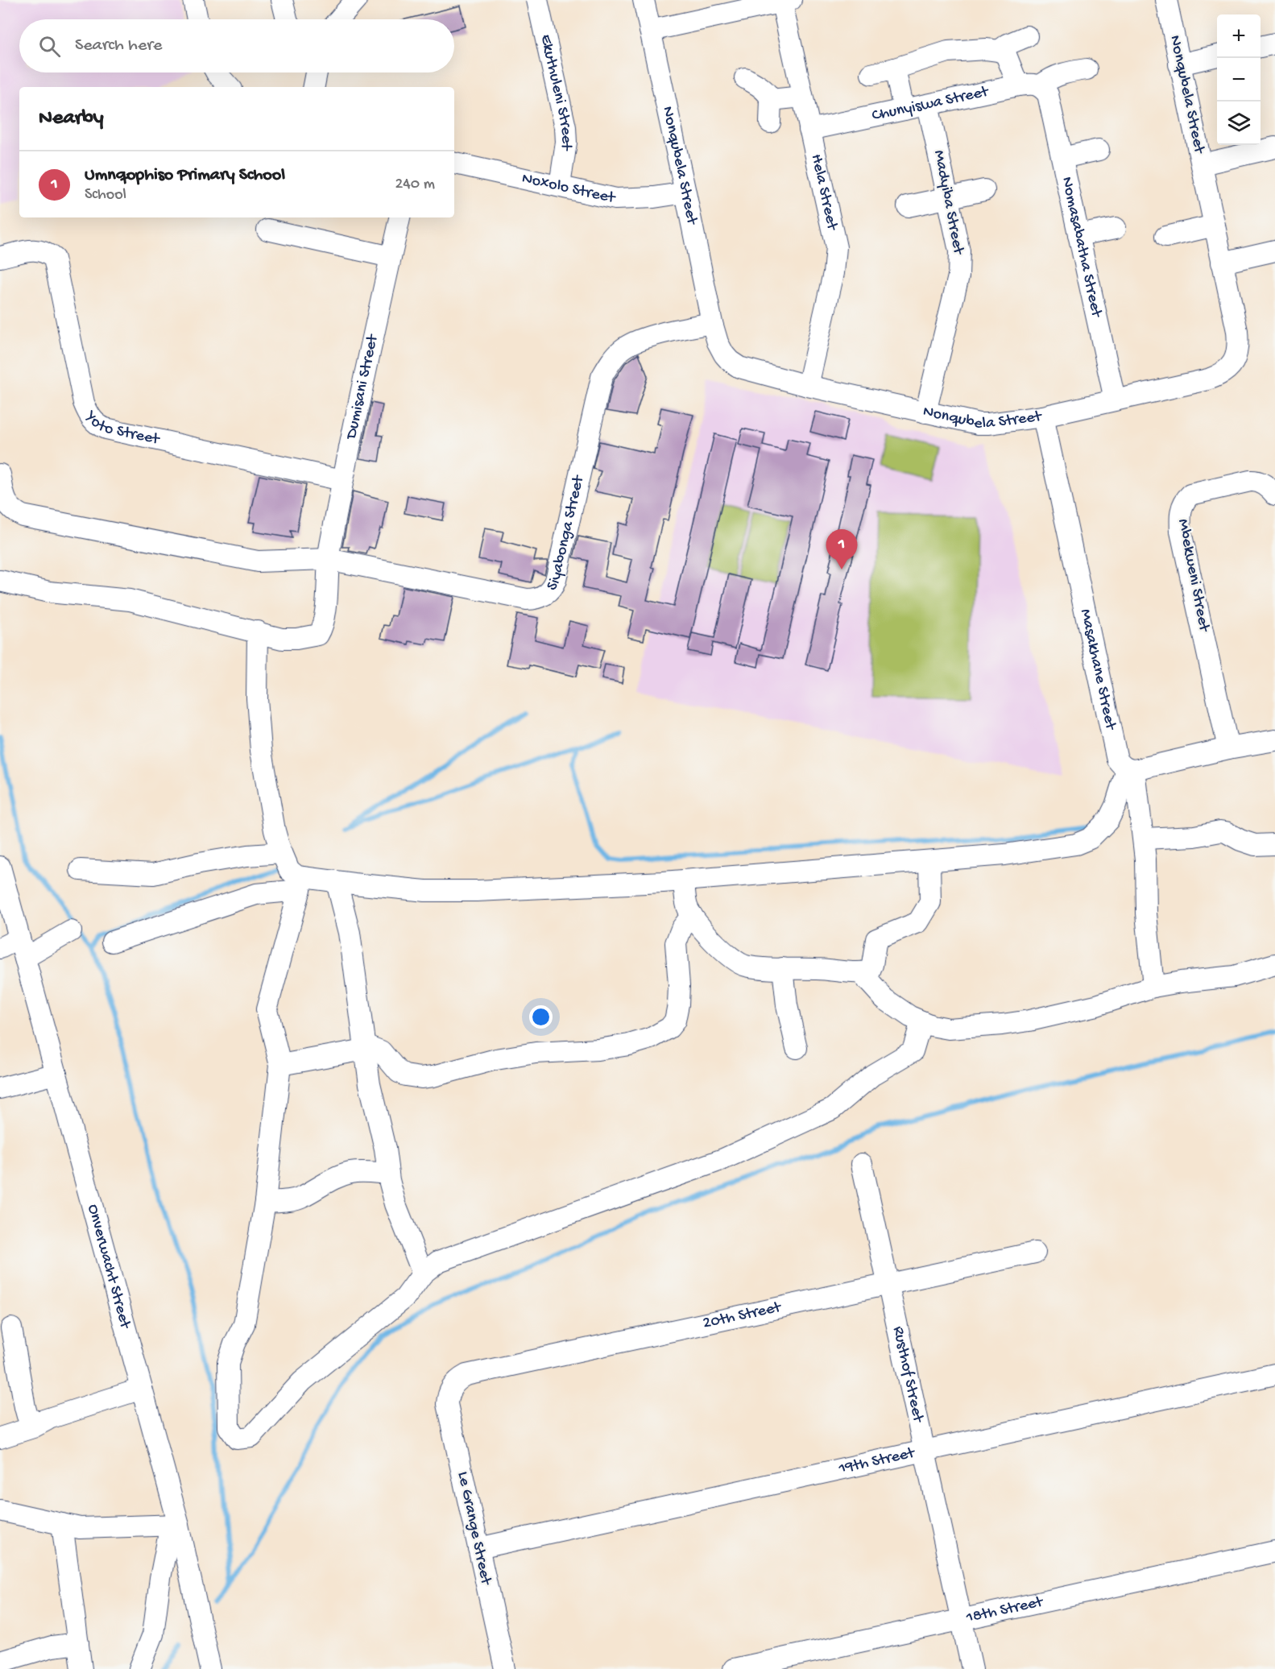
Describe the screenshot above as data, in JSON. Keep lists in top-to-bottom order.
{
  "streets": {
    "street": [
      "Ekuthuleni Street",
      "Nonqubela Street",
      "Chunyiswa Street",
      "Noxolo Street",
      "Hela Street",
      "Madyiba Street",
      "Nomasabatha Street",
      "Dumisani Street",
      "Yoto Street",
      "Siyabonga Street",
      "Mbekweni Street",
      "Masakhane Street",
      "Onverwacht Street",
      "20th Street",
      "Rusthof Street",
      "19th Street",
      "Le Grange Street",
      "18th Street"
    ]
  },
  "crossings": [
    ["Ekuthuleni Street", "Noxolo Street"],
    ["Nonqubela Street", "Noxolo Street"],
    ["Nonqubela Street", "Hela Street"],
    ["Nonqubela Street", "Madyiba Street"],
    ["Nonqubela Street", "Nomasabatha Street"],
    ["Nonqubela Street", "Siyabonga Street"],
    ["Nonqubela Street", "Masakhane Street"],
    ["Chunyiswa Street", "Hela Street"],
    ["Chunyiswa Street", "Madyiba Street"],
    ["Chunyiswa Street", "Nomasabatha Street"],
    ["Dumisani Street", "Yoto Street"],
    ["Dumisani Street", "Siyabonga Street"],
    ["20th Street", "Rusthof Street"],
    ["20th Street", "Le Grange Street"],
    ["Rusthof Street", "19th Street"],
    ["Rusthof Street", "18th Street"],
    ["19th Street", "Le Grange Street"]
  ],
  "page": {
    "map_buttons": ["+", "−"],
    "search": "Search here",
    "heading": "Nearby",
    "list": [
      {
        "mark": "1",
        "name": "Umnqophiso Primary School",
        "note": "School",
        "value": "240 m"
      }
    ],
    "pins": "1"
  }
}
